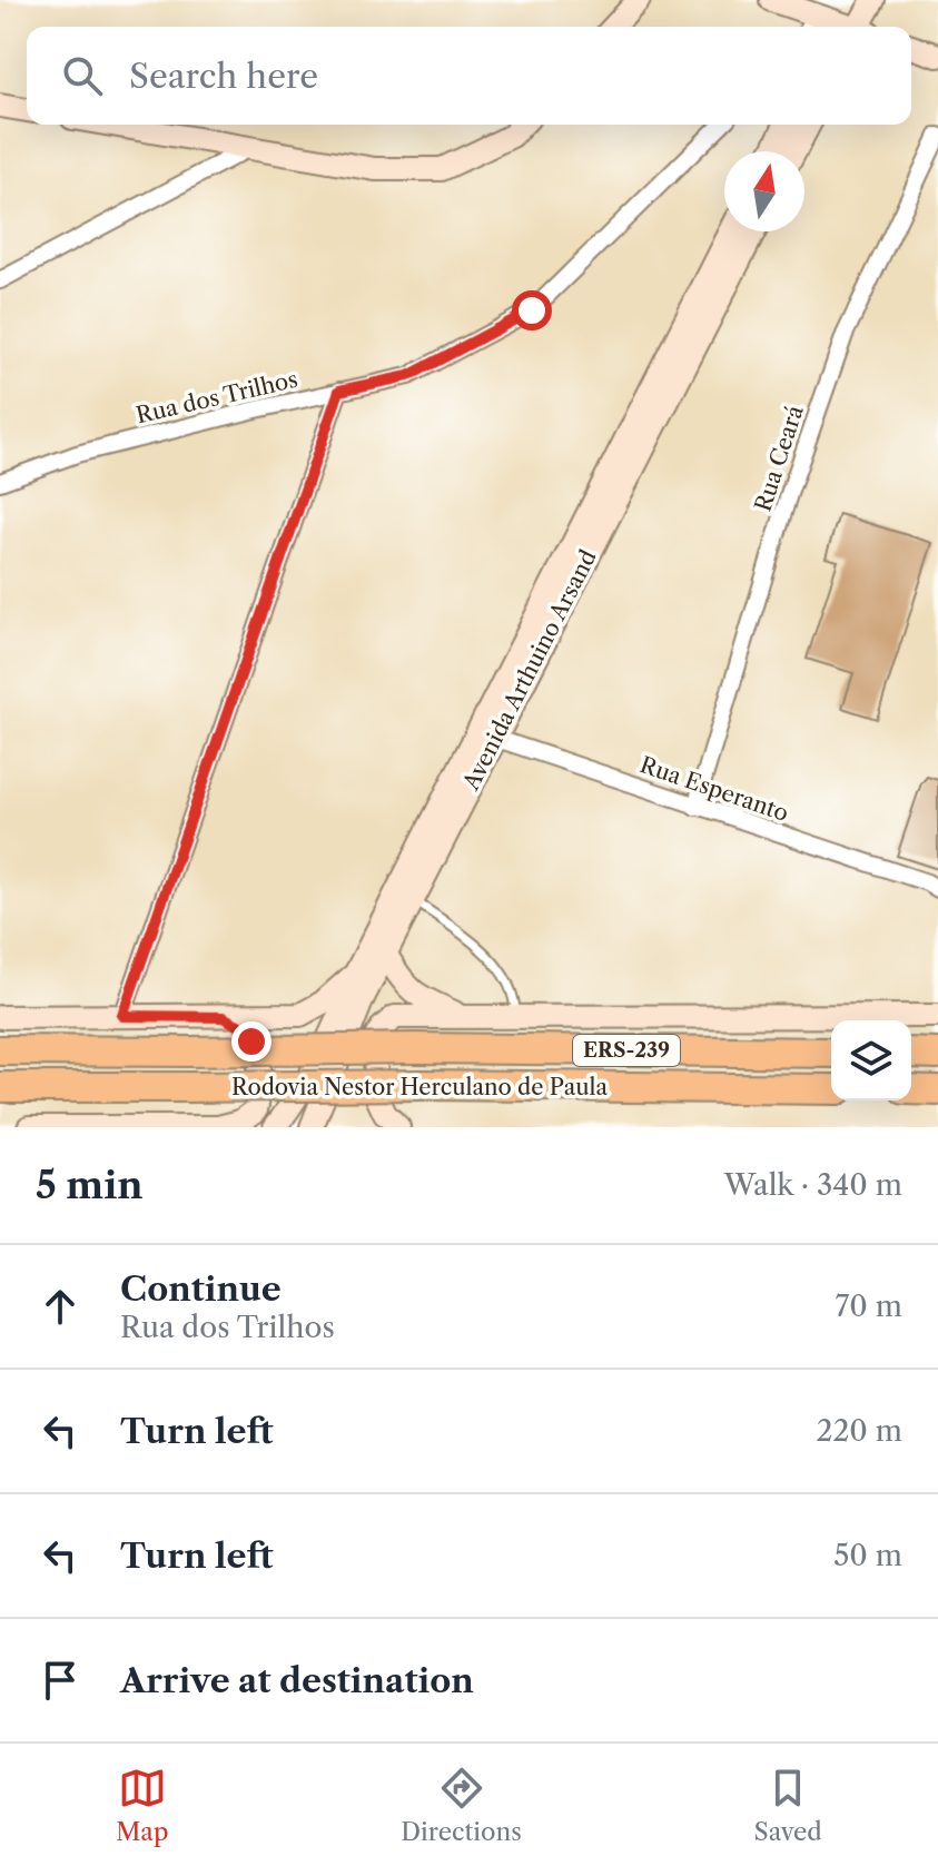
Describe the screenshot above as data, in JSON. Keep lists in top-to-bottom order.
{
  "streets": {
    "highway": ["ERS-239", "Rodovia Nestor Herculano de Paula"],
    "main road": ["Avenida Arthuino Arsand"],
    "street": ["Rua dos Trilhos", "Rua Ceará", "Rua Esperanto"]
  },
  "crossings": [
    ["Rua Ceará", "Rua Esperanto"],
    ["Avenida Arthuino Arsand", "Rua Esperanto"]
  ],
  "north": "top",
  "page": {
    "search": "Search here",
    "heading": ["5 min", "Walk · 340 m"],
    "list": [
      ["Continue", "Rua dos Trilhos", "70 m"],
      ["Turn left", "220 m"],
      ["Turn left", "50 m"],
      "Arrive at destination"
    ],
    "nav": ["Map", "Directions", "Saved"]
  }
}
